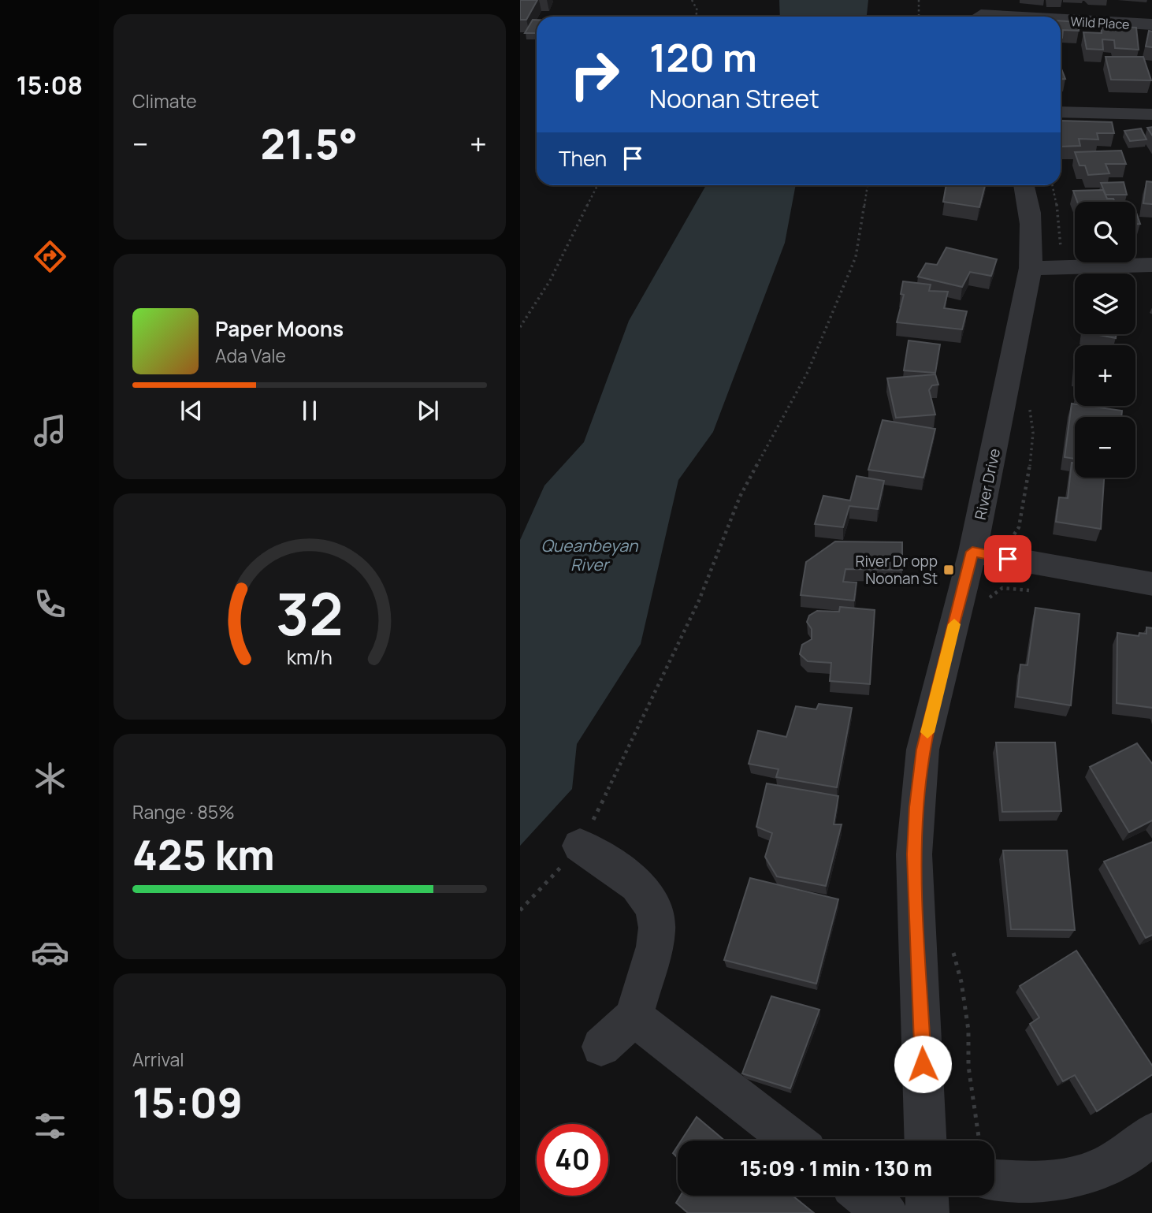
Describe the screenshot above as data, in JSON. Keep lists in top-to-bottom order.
{
  "streets": {
    "street": ["Wild Place", "River Drive"]
  },
  "water": ["Queanbeyan River"],
  "places": {
    "transit": ["River Dr opp Noonan St"]
  },
  "page": {
    "tabs": "15:08",
    "tile": [
      "Climate",
      ["Range · 85%", "425 km"],
      ["Arrival", "15:09"]
    ],
    "turn": ["120 m", "Noonan Street"],
    "heat": ["−", "21.5°", "+"],
    "then": "Then",
    "map_buttons": ["+", "−"],
    "song": ["Paper Moons", "Ada Vale"],
    "limit": "40",
    "trip": "15:09 · 1 min · 130 m",
    "gauge": ["32", "km/h"]
  }
}
